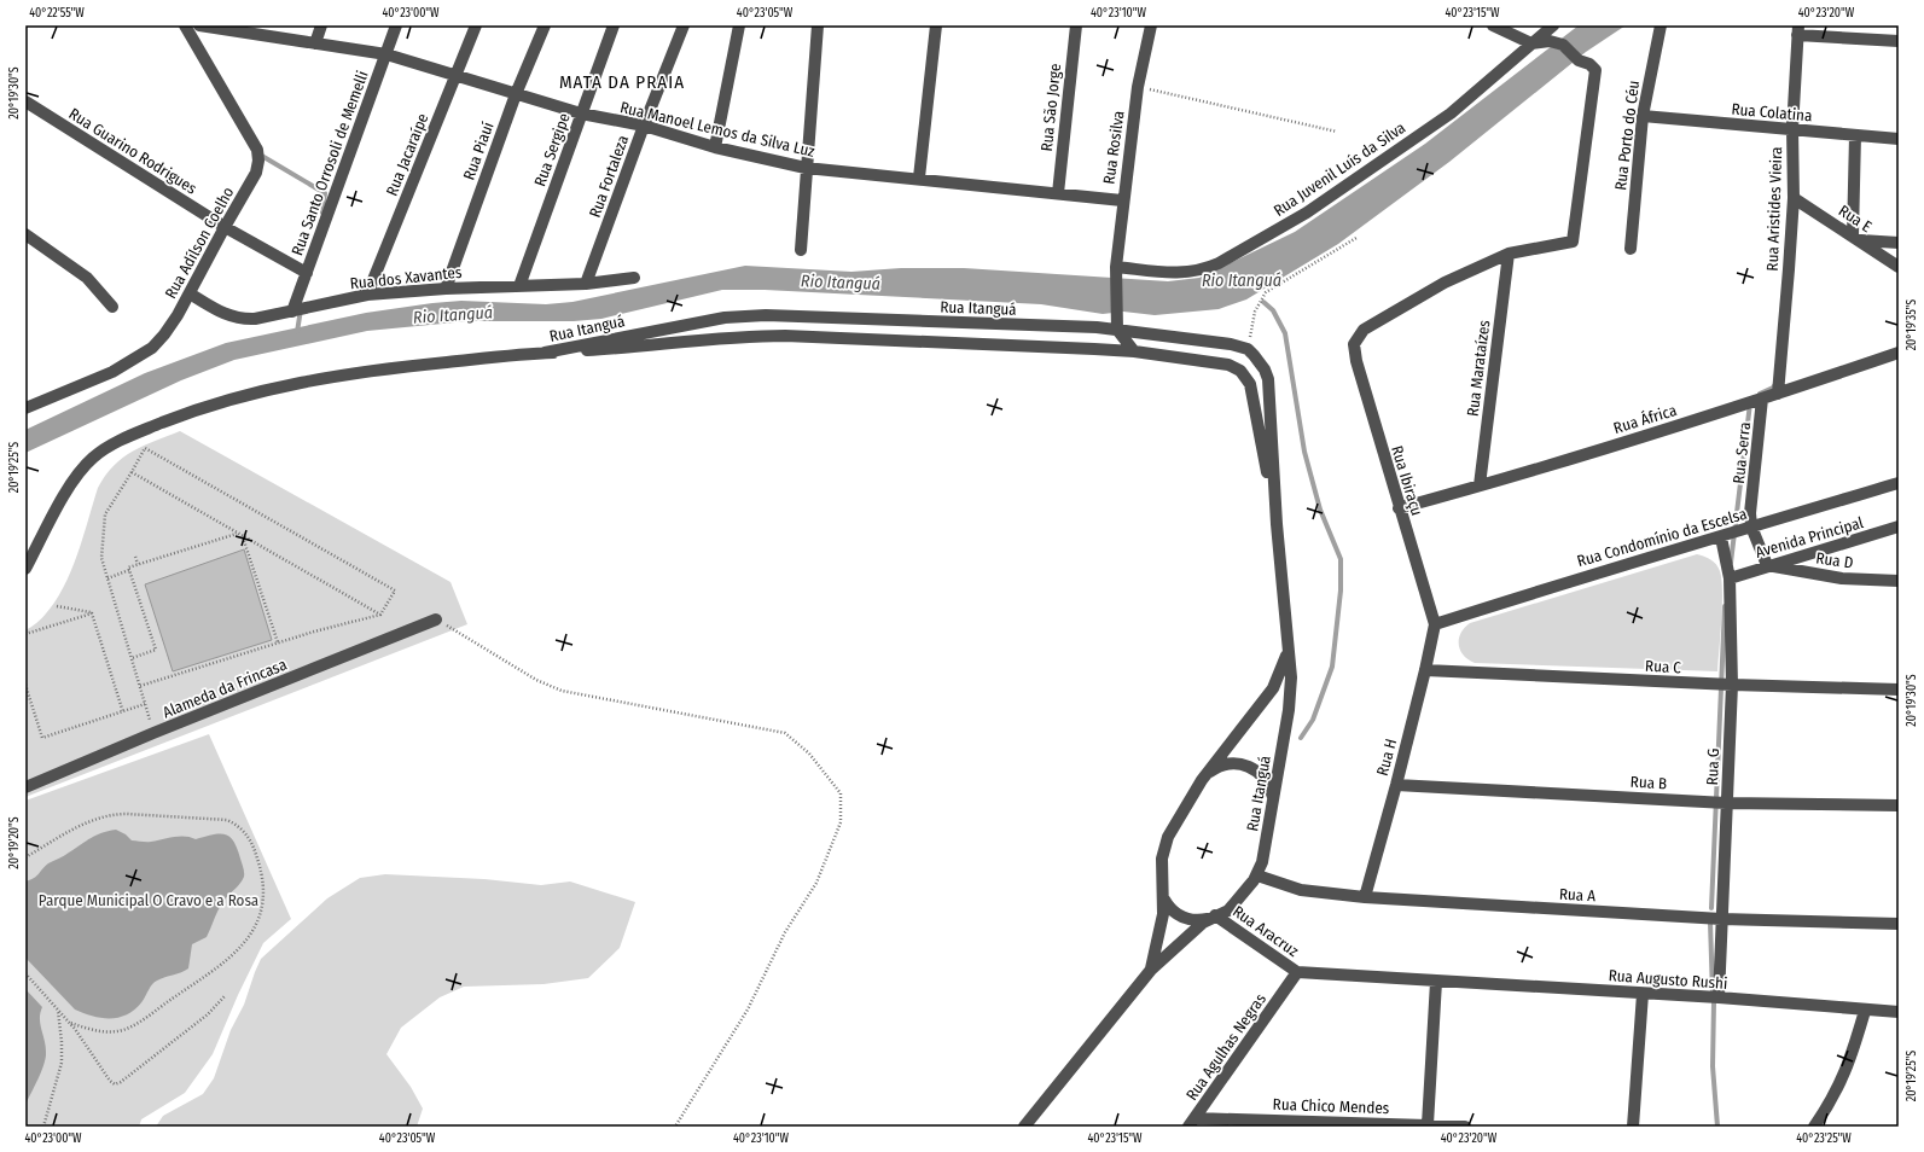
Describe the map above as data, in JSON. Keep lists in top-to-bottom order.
{
  "streets": {
    "street": [
      "Rua São Jorge",
      "Rua Colatina",
      "Rua Manoel Lemos da Silva Luz",
      "Rua Porto do Céu",
      "Rua Rosilva",
      "Rua Sergipe",
      "Rua Guarino Rodrigues",
      "Rua Piauí",
      "Rua Jacaraípe",
      "Rua Santo Orrosoli de Memelli",
      "Rua Juvenil Luís da Silva",
      "Rua Fortaleza",
      "Rua Aristides Vieira",
      "Rua E",
      "Rua Adílson Coelho",
      "Rua dos Xavantes",
      "Rua Itanguá",
      "Rua Marataízes",
      "Rua África",
      "Rua Serra",
      "Rua Ibiraçu",
      "Rua Condomínio da Escelsa",
      "Avenida Principal",
      "Rua D",
      "Rua C",
      "Alameda da Frincasa",
      "Rua H",
      "Rua G",
      "Rua B",
      "Rua A",
      "Rua Aracruz",
      "Rua Augusto Rushi",
      "Rua Agulhas Negras",
      "Rua Chico Mendes"
    ]
  },
  "crossings": [
    ["Rua São Jorge", "Rua Manoel Lemos da Silva Luz"],
    ["Rua Colatina", "Rua Porto do Céu"],
    ["Rua Colatina", "Rua Aristides Vieira"],
    ["Rua Manoel Lemos da Silva Luz", "Rua Rosilva"],
    ["Rua Manoel Lemos da Silva Luz", "Rua Sergipe"],
    ["Rua Manoel Lemos da Silva Luz", "Rua Piauí"],
    ["Rua Manoel Lemos da Silva Luz", "Rua Jacaraípe"],
    ["Rua Manoel Lemos da Silva Luz", "Rua Santo Orrosoli de Memelli"],
    ["Rua Manoel Lemos da Silva Luz", "Rua Fortaleza"],
    ["Rua Rosilva", "Rua Juvenil Luís da Silva"],
    ["Rua Rosilva", "Rua Itanguá"],
    ["Rua Sergipe", "Rua dos Xavantes"],
    ["Rua Guarino Rodrigues", "Rua Santo Orrosoli de Memelli"],
    ["Rua Guarino Rodrigues", "Rua Adílson Coelho"],
    ["Rua Piauí", "Rua dos Xavantes"],
    ["Rua Jacaraípe", "Rua dos Xavantes"],
    ["Rua Santo Orrosoli de Memelli", "Rua dos Xavantes"],
    ["Rua Fortaleza", "Rua dos Xavantes"],
    ["Rua Aristides Vieira", "Rua E"],
    ["Rua Aristides Vieira", "Rua África"],
    ["Rua Adílson Coelho", "Rua dos Xavantes"],
    ["Rua Itanguá", "Rua A"],
    ["Rua Itanguá", "Rua Aracruz"],
    ["Rua Marataízes", "Rua África"],
    ["Rua Marataízes", "Rua Ibiraçu"],
    ["Rua África", "Rua Serra"],
    ["Rua África", "Rua Ibiraçu"],
    ["Rua Serra", "Rua Condomínio da Escelsa"],
    ["Rua Serra", "Avenida Principal"],
    ["Rua Serra", "Rua D"],
    ["Rua Ibiraçu", "Rua Condomínio da Escelsa"],
    ["Rua Ibiraçu", "Rua H"],
    ["Rua Condomínio da Escelsa", "Rua H"],
    ["Rua Condomínio da Escelsa", "Rua G"],
    ["Avenida Principal", "Rua D"],
    ["Avenida Principal", "Rua G"],
    ["Rua C", "Rua H"],
    ["Rua C", "Rua G"],
    ["Rua H", "Rua B"],
    ["Rua H", "Rua A"],
    ["Rua G", "Rua B"],
    ["Rua G", "Rua A"],
    ["Rua G", "Rua Augusto Rushi"],
    ["Rua A", "Rua Aracruz"],
    ["Rua Aracruz", "Rua Augusto Rushi"],
    ["Rua Aracruz", "Rua Agulhas Negras"],
    ["Rua Augusto Rushi", "Rua Agulhas Negras"],
    ["Rua Agulhas Negras", "Rua Chico Mendes"]
  ],
  "districts": ["MATA DA PRAIA"],
  "water": ["Rio Itanguá"],
  "parks": ["Parque Municipal O Cravo e a Rosa"],
  "coordinates": [
    "40°22'55\"W",
    "40°23'00\"W",
    "40°23'05\"W",
    "40°23'10\"W",
    "40°23'15\"W",
    "40°23'20\"W",
    "20°19'30\"S",
    "20°19'35\"S",
    "20°19'25\"S",
    "20°19'20\"S",
    "40°23'25\"W"
  ]
}
